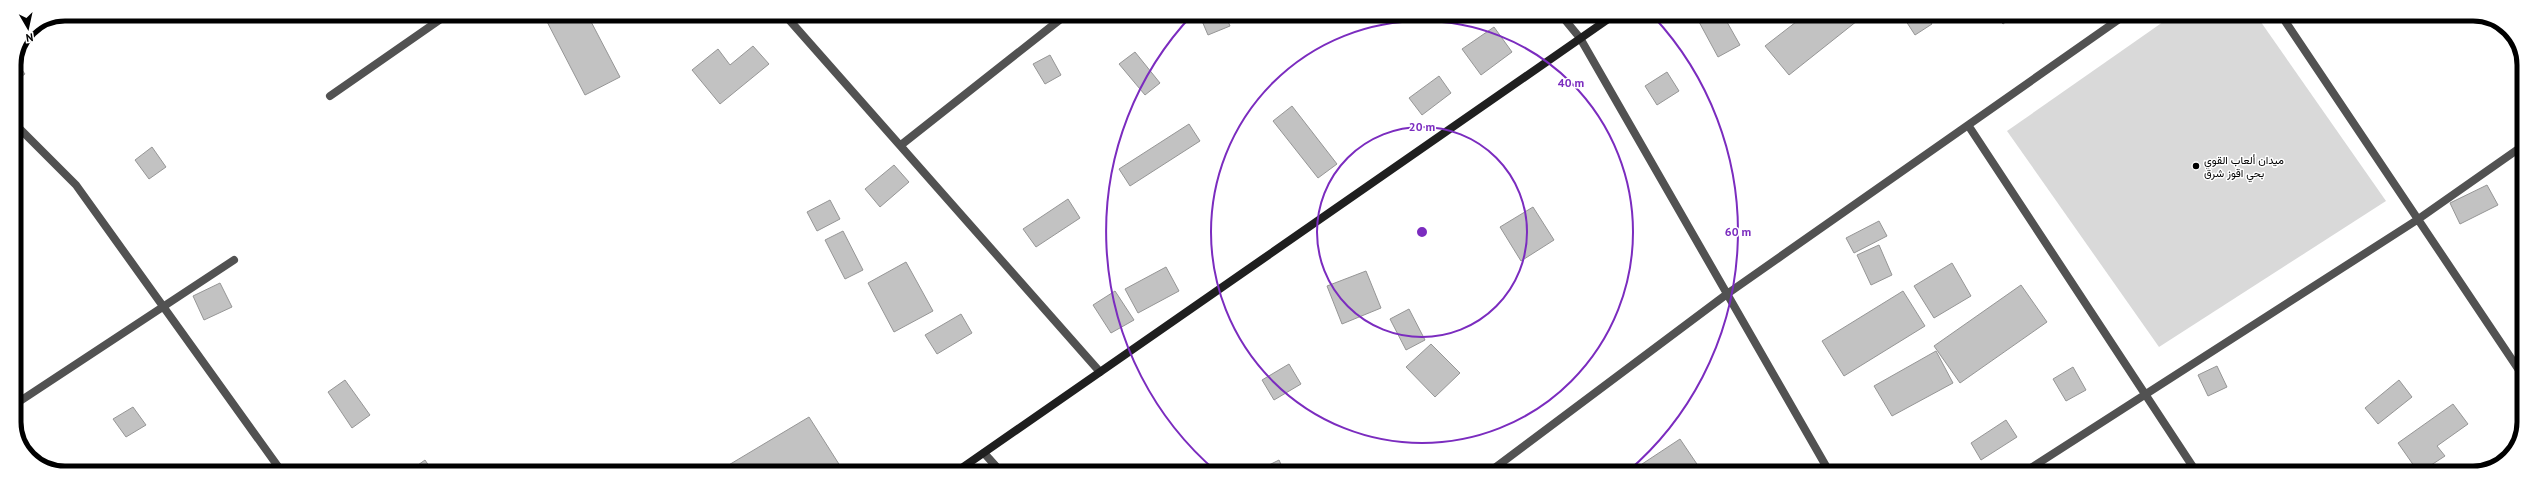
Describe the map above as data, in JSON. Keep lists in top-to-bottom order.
{
  "places": ["ميدان ألعاب القوي بحي اقوز شرق"],
  "north": "bottom",
  "rings": ["40 m", "20 m", "60 m"]
}
